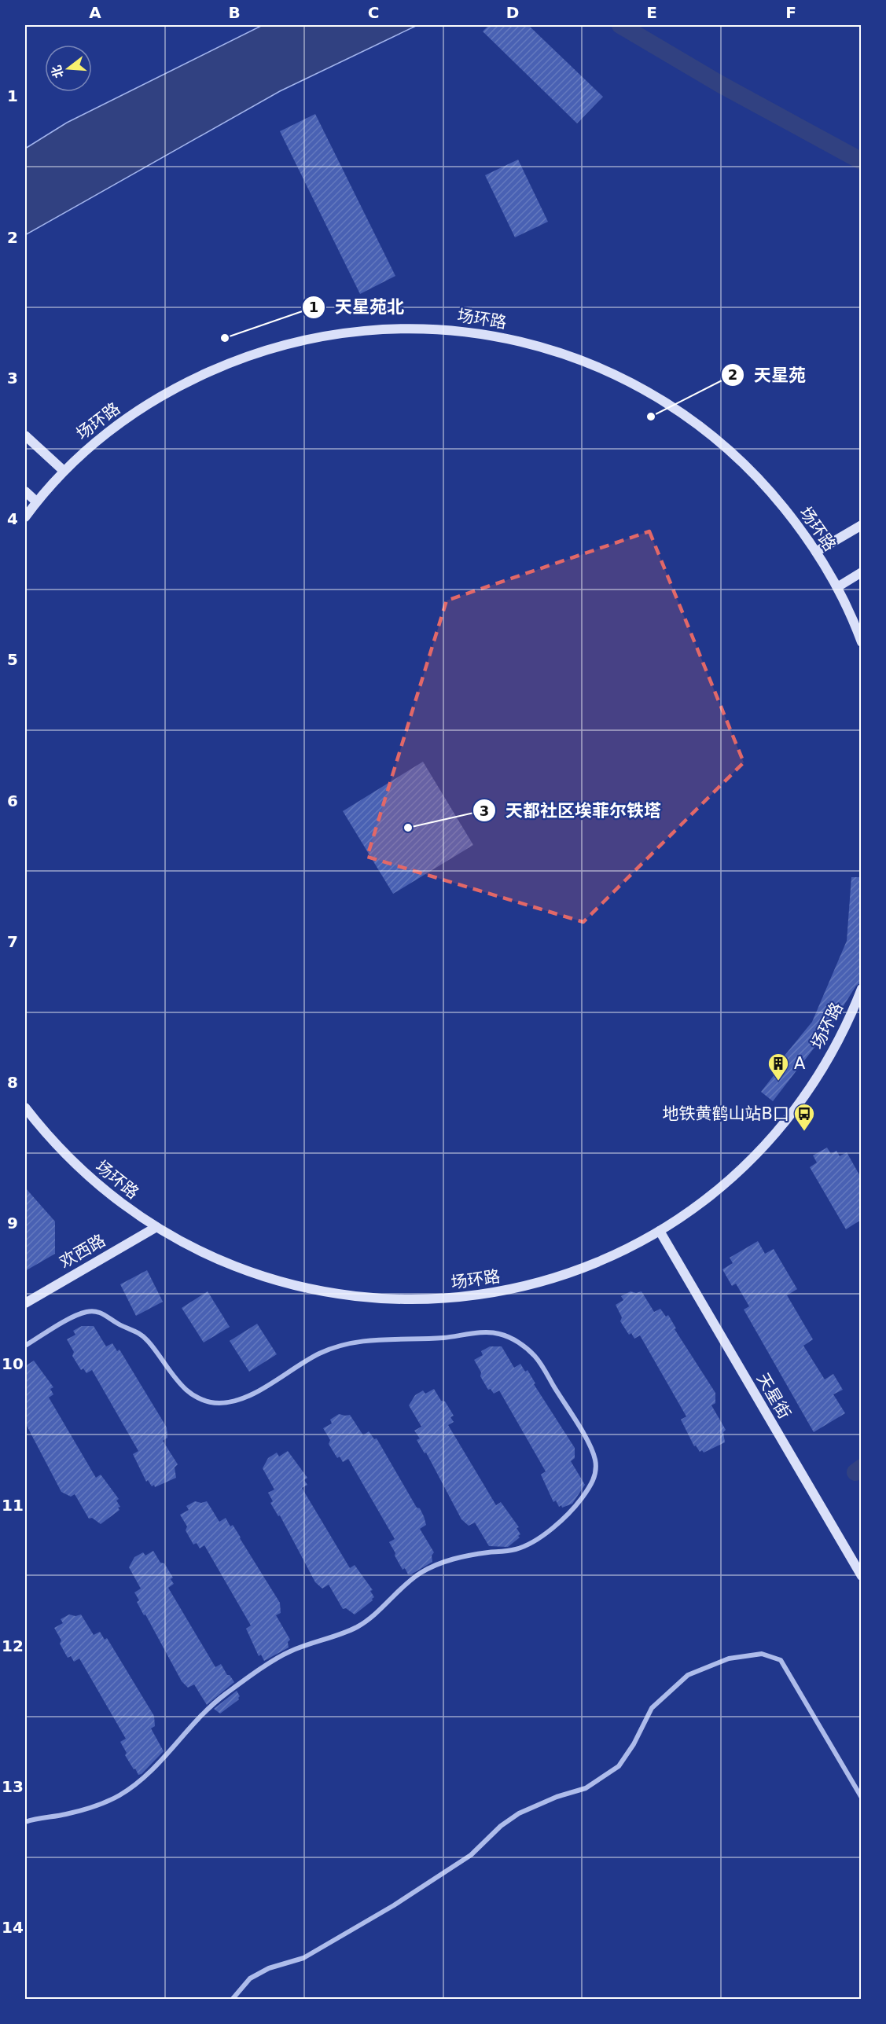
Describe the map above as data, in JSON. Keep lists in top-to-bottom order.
{
  "streets": {
    "main road": ["场环路", "欢西路", "天星街"]
  },
  "crossings": [
    ["场环路", "欢西路"],
    ["场环路", "天星街"]
  ],
  "places": {
    "other": ["天星苑北", "天星苑", "天都社区埃菲尔铁塔"],
    "building": ["A"],
    "bus stop": ["地铁黄鹤山站B口"]
  },
  "north": "left",
  "grid": {
    "columns": [
      "A",
      "B",
      "C",
      "D",
      "E",
      "F"
    ],
    "rows": [
      "1",
      "2",
      "3",
      "4",
      "5",
      "6",
      "7",
      "8",
      "9",
      "10",
      "11",
      "12",
      "13",
      "14"
    ]
  }
}
